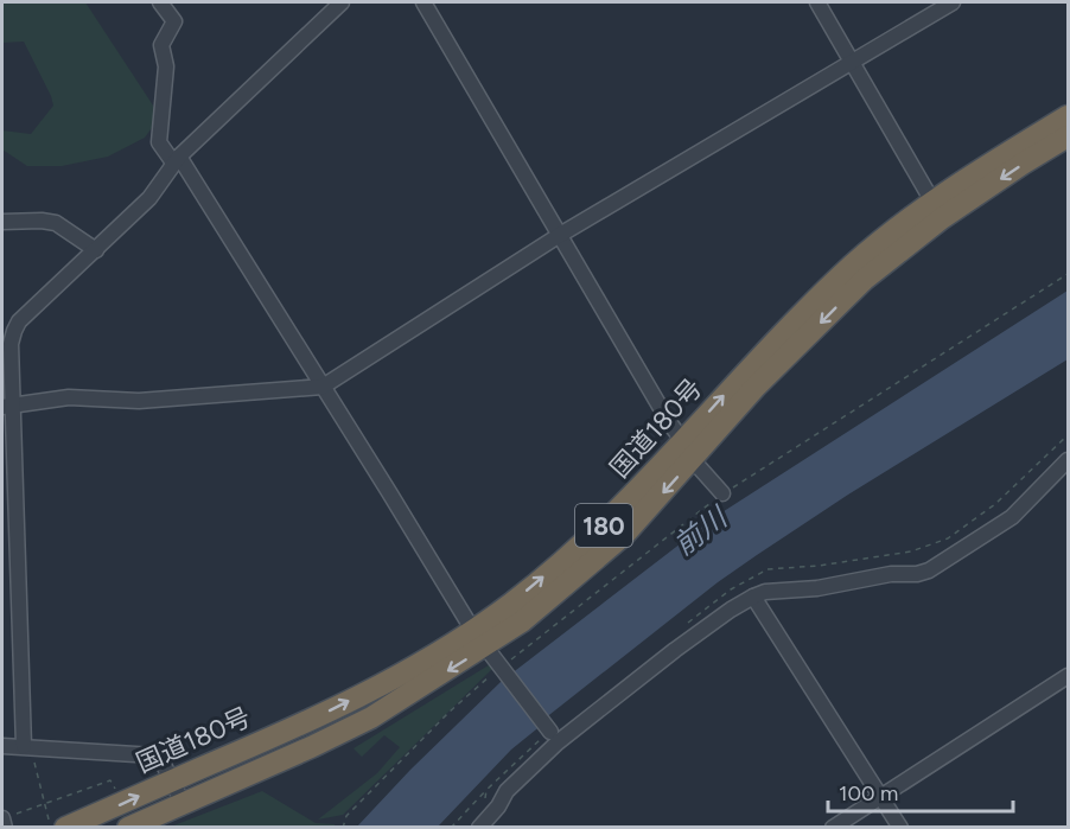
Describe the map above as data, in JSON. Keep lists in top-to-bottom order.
{
  "streets": {
    "highway": ["国道180号", "180"]
  },
  "water": ["前川"],
  "scale_bar": "100 m"
}
